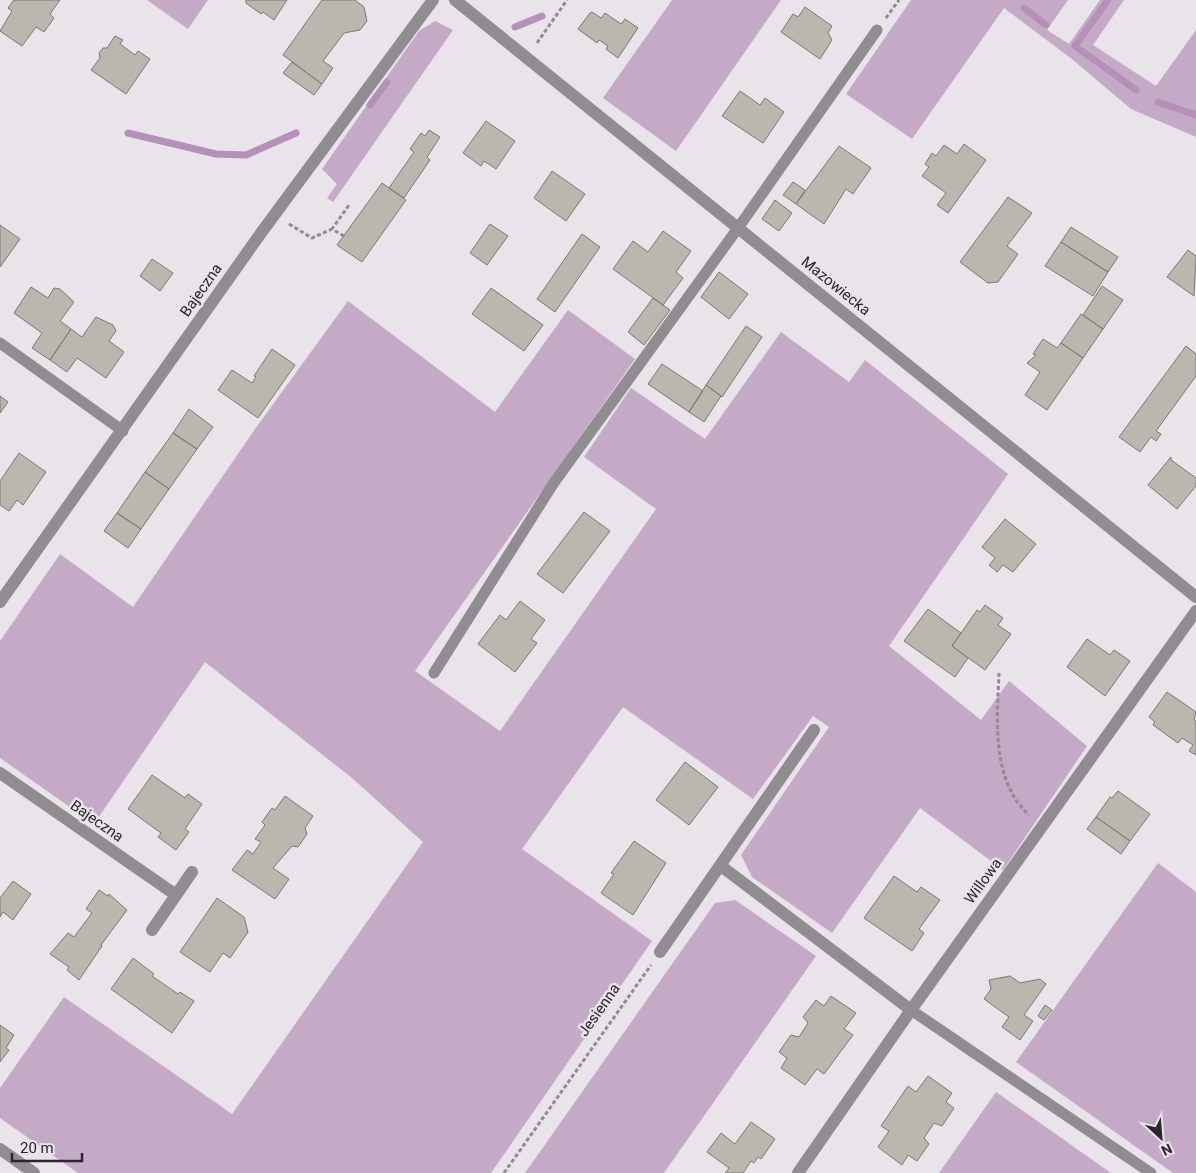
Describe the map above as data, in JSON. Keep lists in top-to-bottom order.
{
  "streets": {
    "street": ["Mazowiecka", "Bajeczna", "Willowa"],
    "path": ["Jesienna"]
  },
  "scale_bar": "20 m",
  "north": "bottom right"
}
